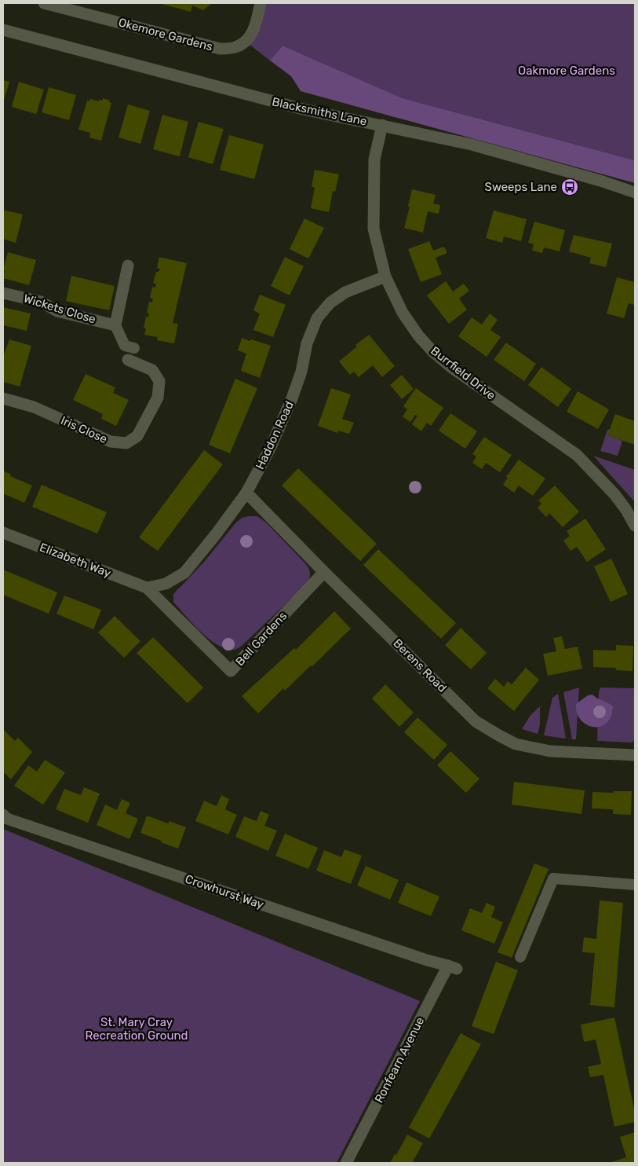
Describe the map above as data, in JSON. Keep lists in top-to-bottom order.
{
  "streets": {
    "street": [
      "Okemore Gardens",
      "Blacksmiths Lane",
      "Wickets Close",
      "Burrfield Drive",
      "Iris Close",
      "Haddon Road",
      "Elizabeth Way",
      "Bell Gardens",
      "Berens Road",
      "Crowhurst Way",
      "Ronfearn Avenue"
    ]
  },
  "crossings": [
    ["Blacksmiths Lane", "Burrfield Drive"],
    ["Burrfield Drive", "Haddon Road"],
    ["Haddon Road", "Elizabeth Way"],
    ["Haddon Road", "Bell Gardens"],
    ["Haddon Road", "Berens Road"],
    ["Elizabeth Way", "Bell Gardens"],
    ["Bell Gardens", "Berens Road"],
    ["Crowhurst Way", "Ronfearn Avenue"]
  ],
  "parks": ["Oakmore Gardens", "St. Mary Cray Recreation Ground"],
  "places": {
    "bus stop": ["Sweeps Lane"]
  }
}
